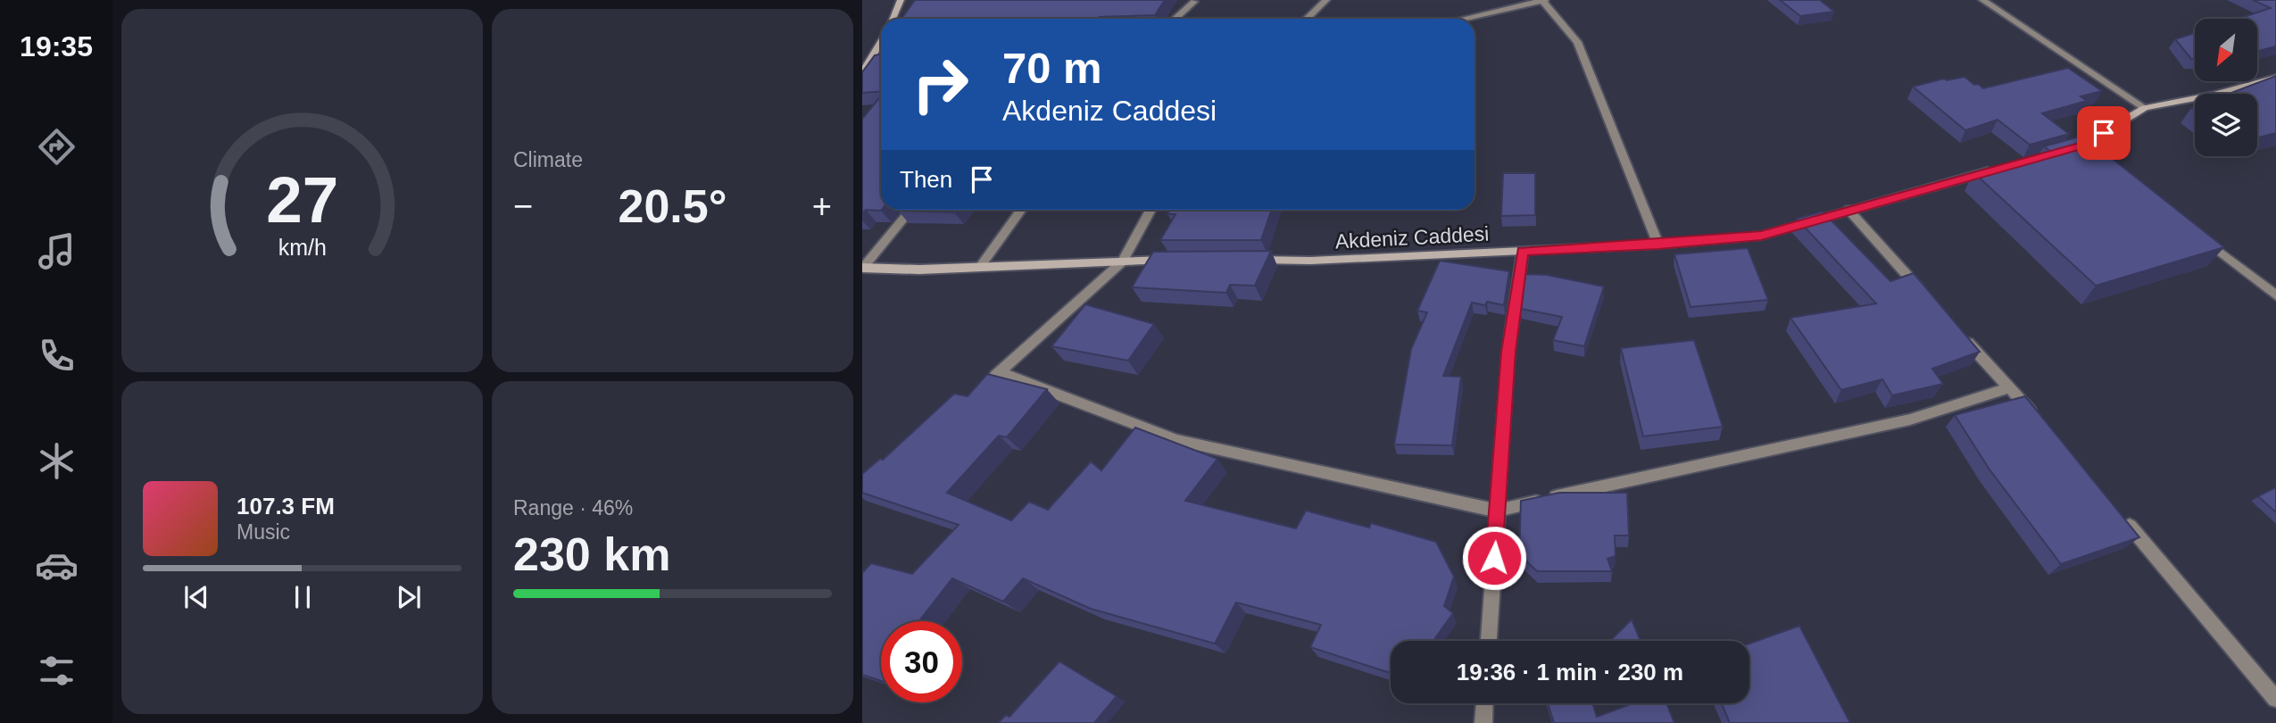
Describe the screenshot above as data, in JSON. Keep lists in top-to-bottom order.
{
  "streets": {
    "street": ["Akdeniz Caddesi"]
  },
  "north": "bottom left",
  "page": {
    "tabs": "19:35",
    "tile": [
      "Climate",
      ["Range · 46%", "230 km"]
    ],
    "turn": ["70 m", "Akdeniz Caddesi"],
    "then": "Then",
    "heat": ["−", "20.5°", "+"],
    "song": ["107.3 FM", "Music"],
    "limit": "30",
    "trip": "19:36 · 1 min · 230 m",
    "gauge": ["27", "km/h"]
  }
}
